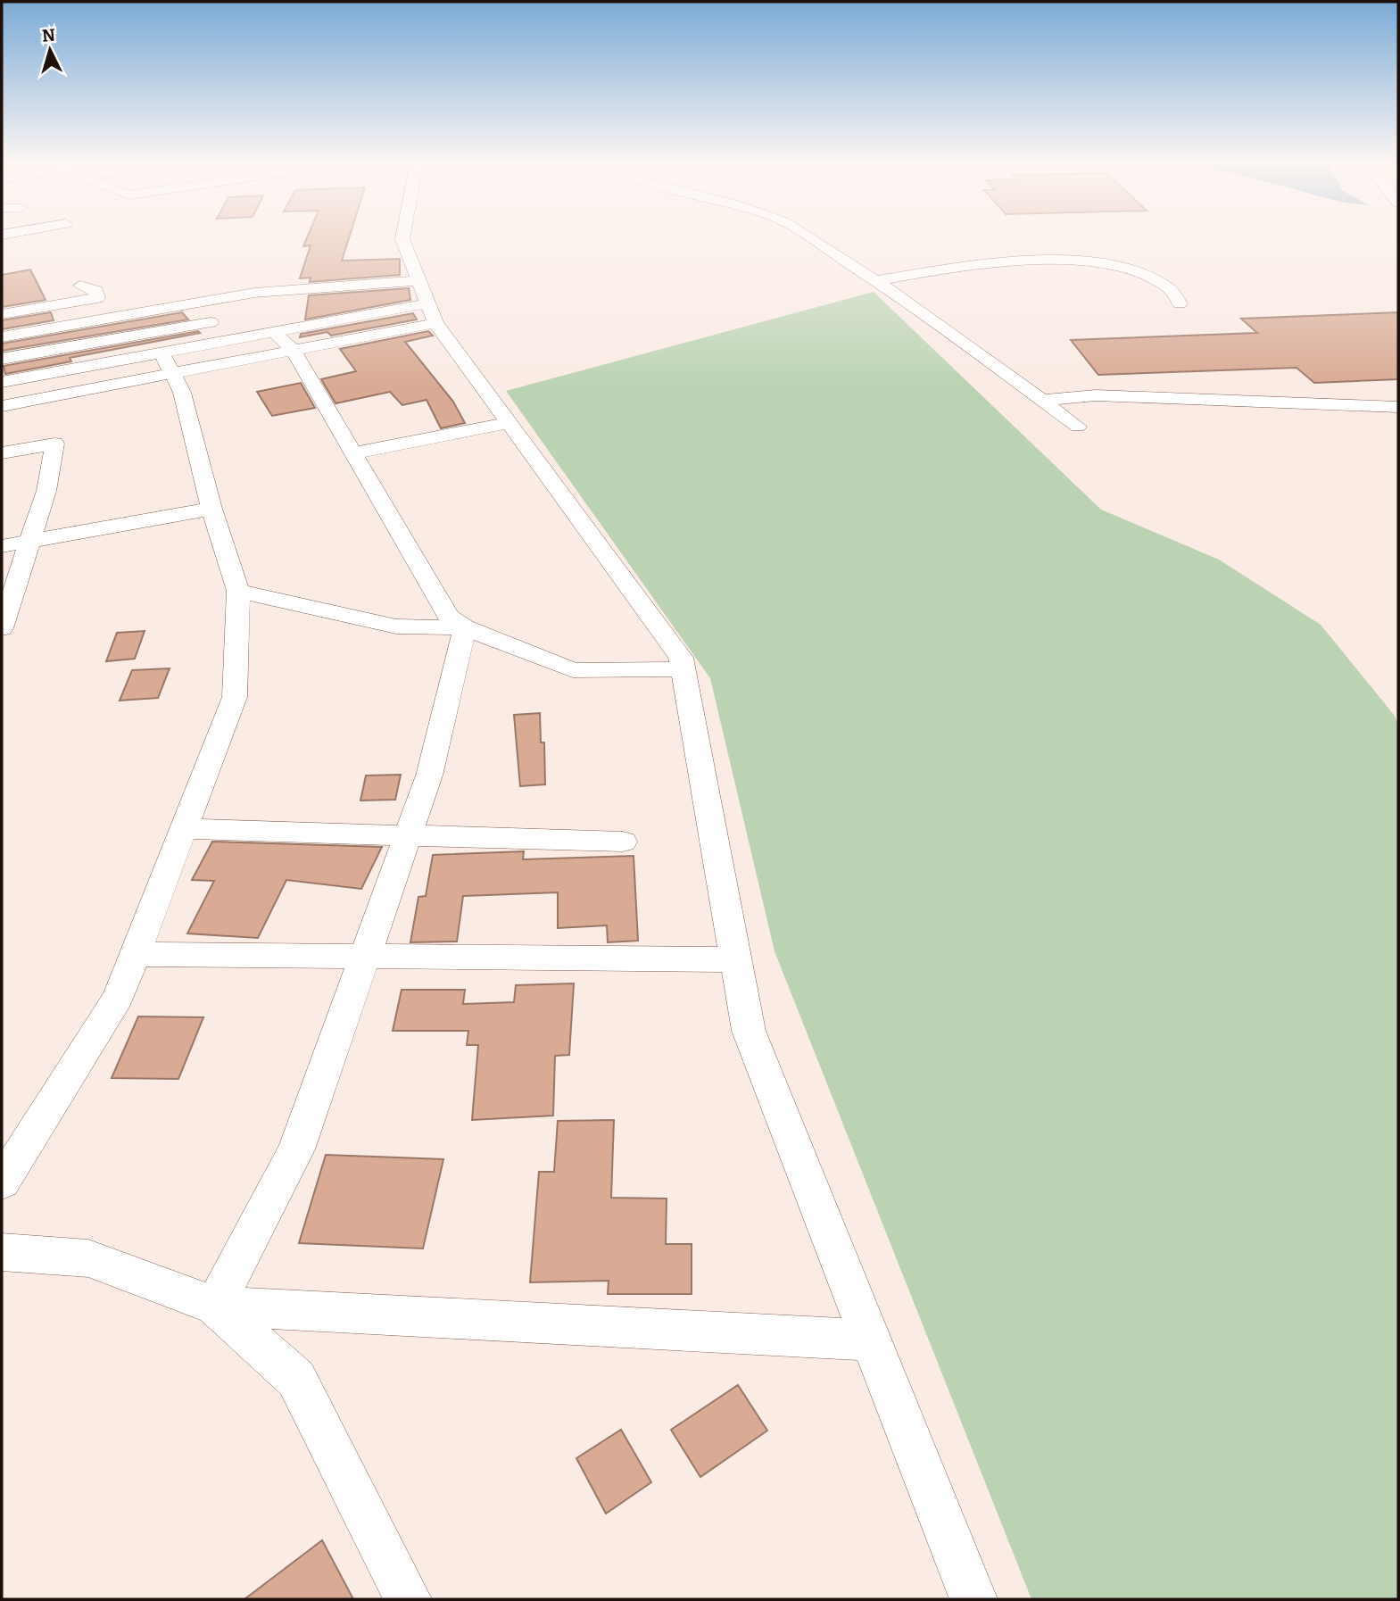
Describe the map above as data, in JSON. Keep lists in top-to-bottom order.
{
  "north": "top"
}
